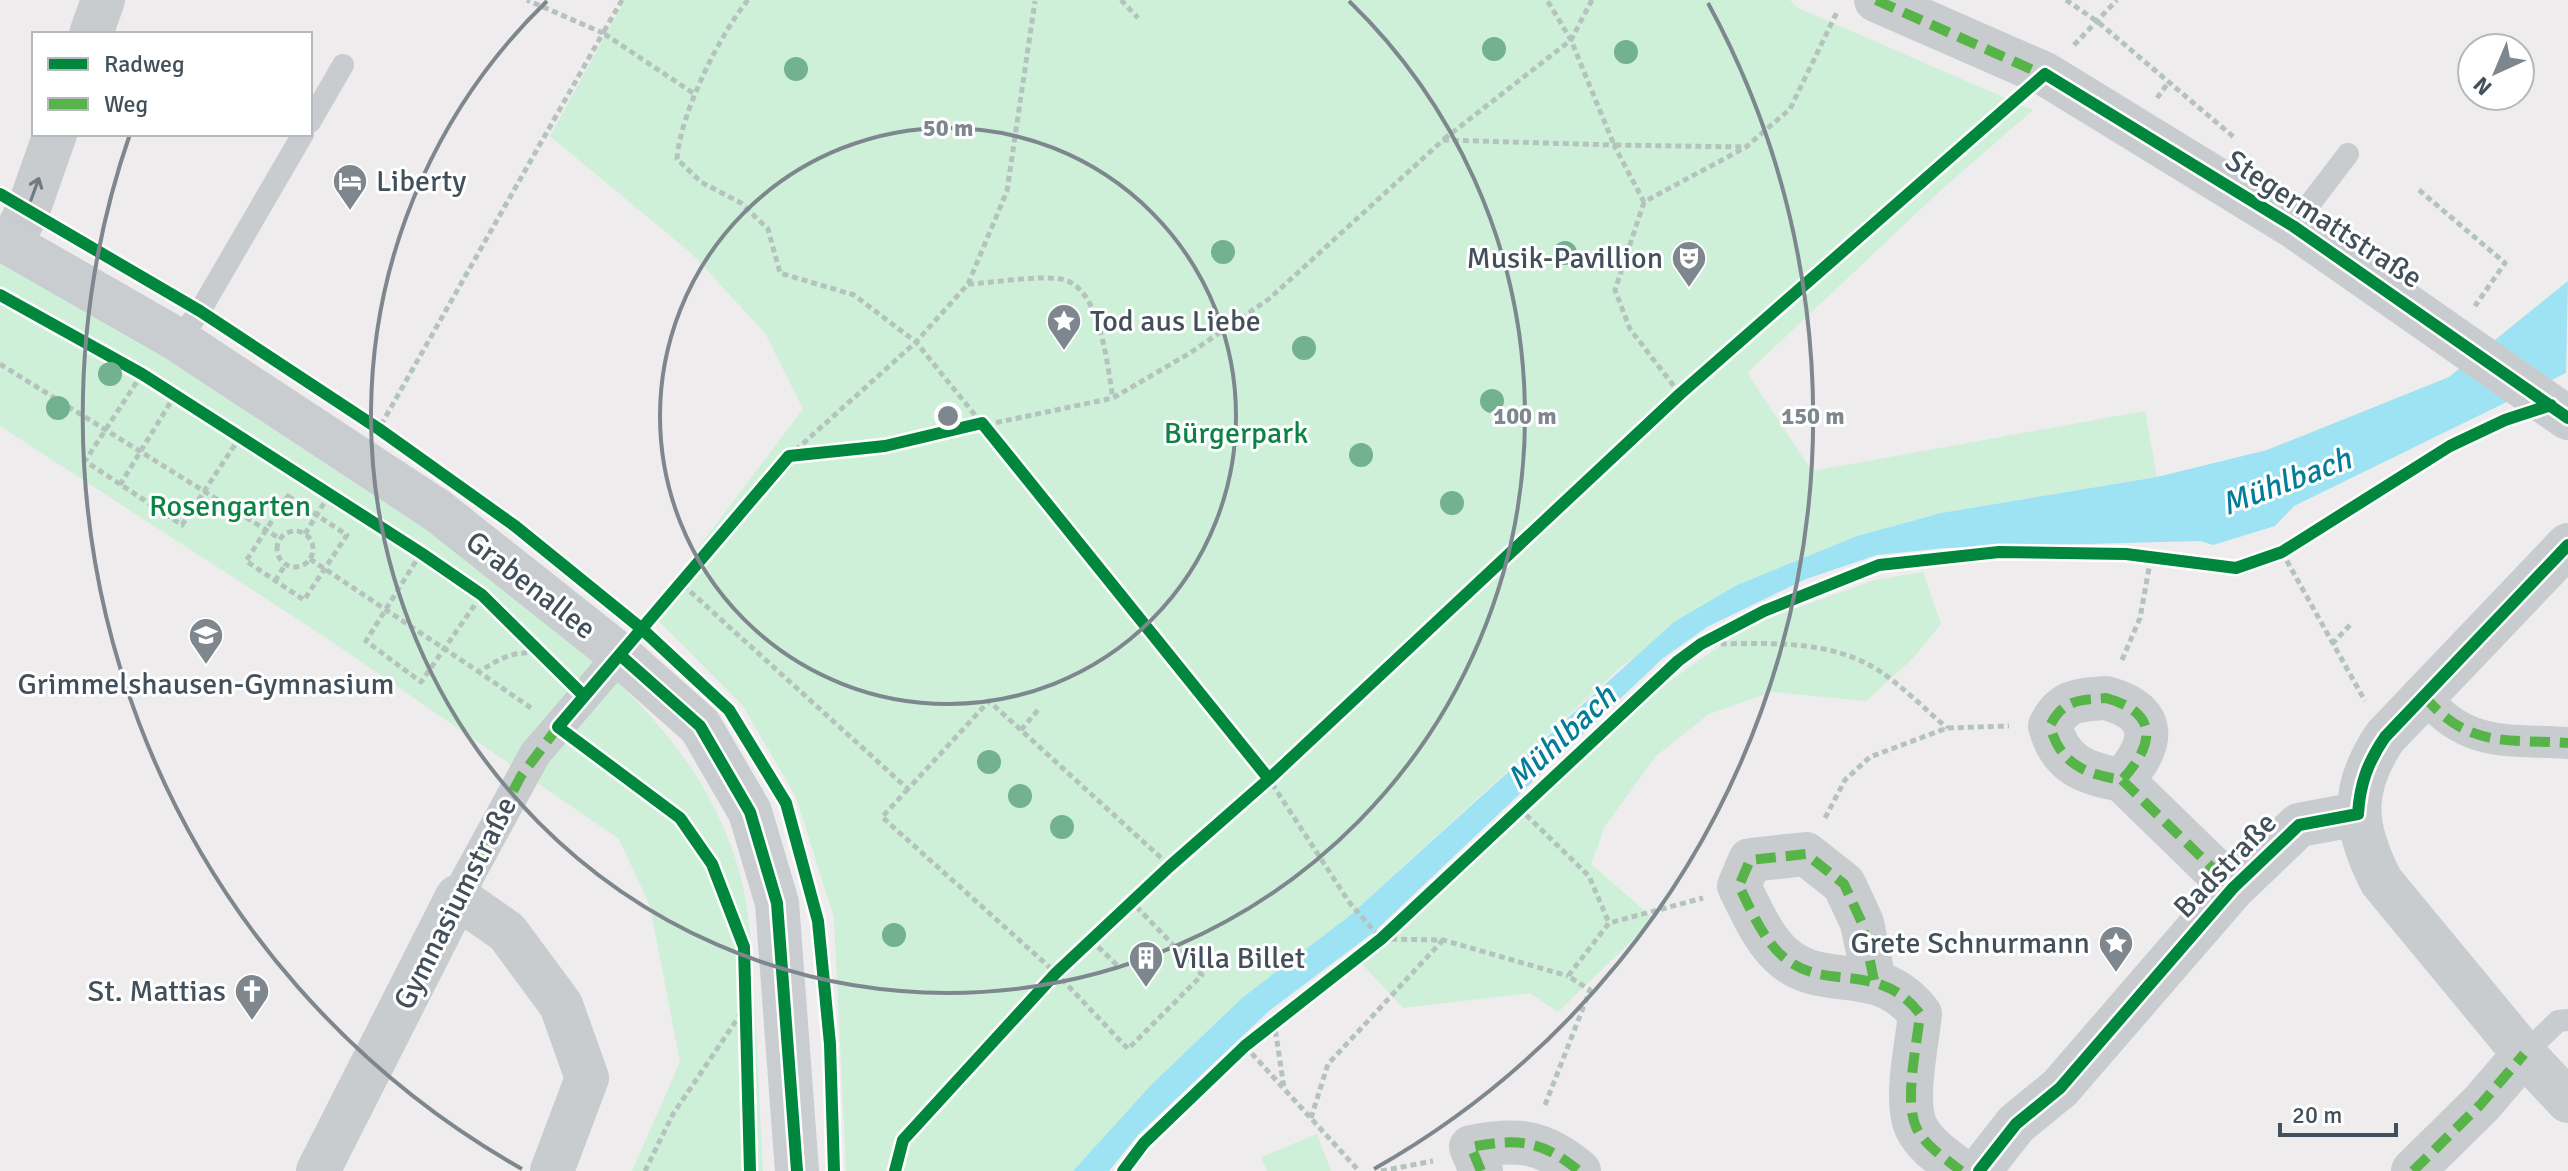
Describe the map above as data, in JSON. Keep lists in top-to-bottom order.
{
  "streets": {
    "main road": ["Grabenallee"],
    "street": ["Stegermattstraße", "Badstraße", "Gymnasiumstraße"]
  },
  "crossings": [
    ["Grabenallee", "Gymnasiumstraße"]
  ],
  "water": ["Mühlbach"],
  "parks": ["Bürgerpark", "Rosengarten"],
  "places": {
    "hotel": ["Liberty"],
    "theatre": ["Musik-Pavillion"],
    "place": ["Tod aus Liebe", "Grete Schnurmann"],
    "school or university": ["Grimmelshausen-Gymnasium"],
    "building": ["Villa Billet"],
    "church": ["St. Mattias"]
  },
  "legend": ["Radweg", "Weg"],
  "scale_bar": "20 m",
  "north": "bottom left",
  "rings": ["50 m", "100 m", "150 m"]
}
